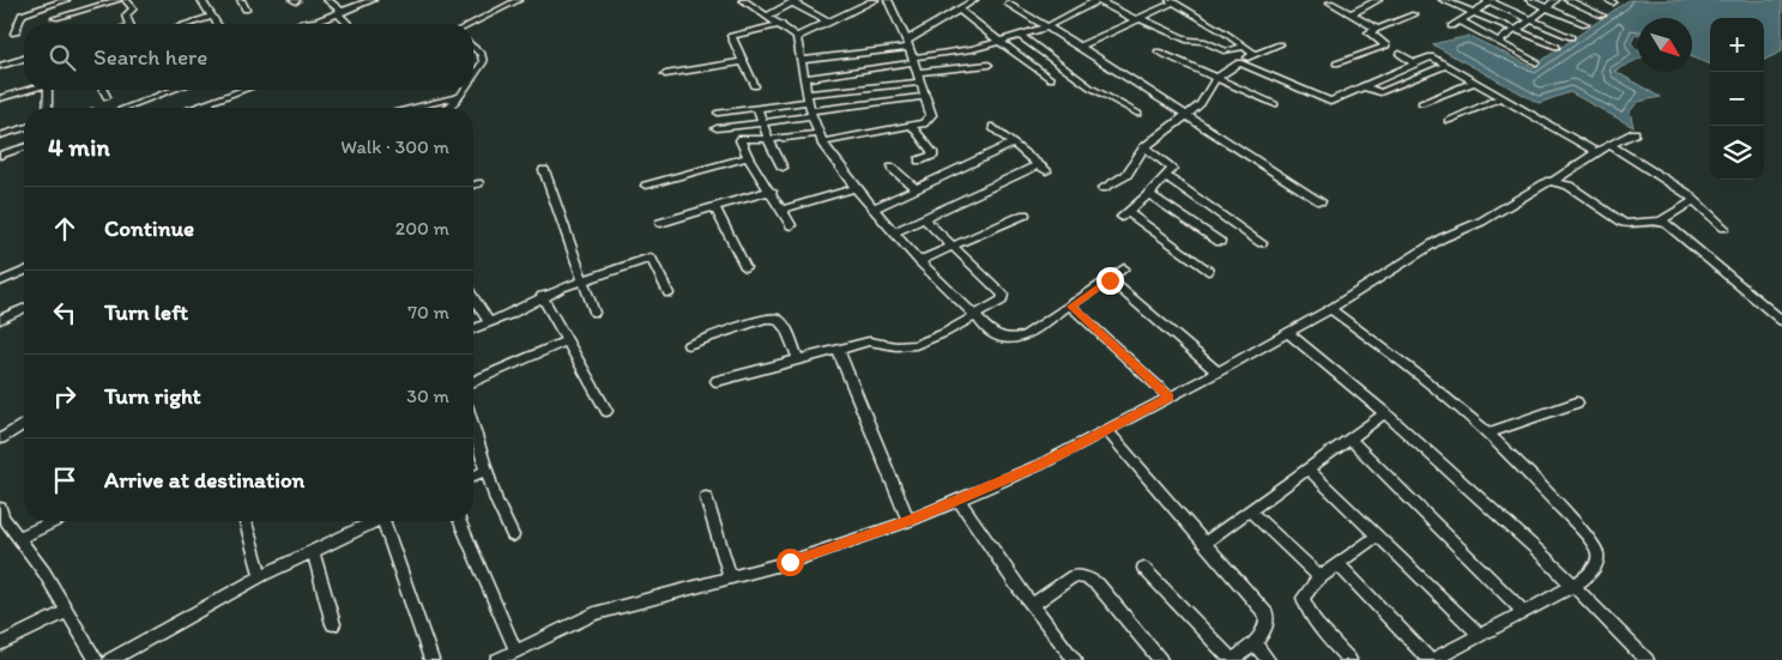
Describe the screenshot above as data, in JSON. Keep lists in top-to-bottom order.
{
  "north": "bottom right",
  "page": {
    "map_buttons": ["+", "−"],
    "search": "Search here",
    "heading": ["4 min", "Walk · 300 m"],
    "list": [
      ["Continue", "200 m"],
      ["Turn left", "70 m"],
      ["Turn right", "30 m"],
      "Arrive at destination"
    ]
  }
}
